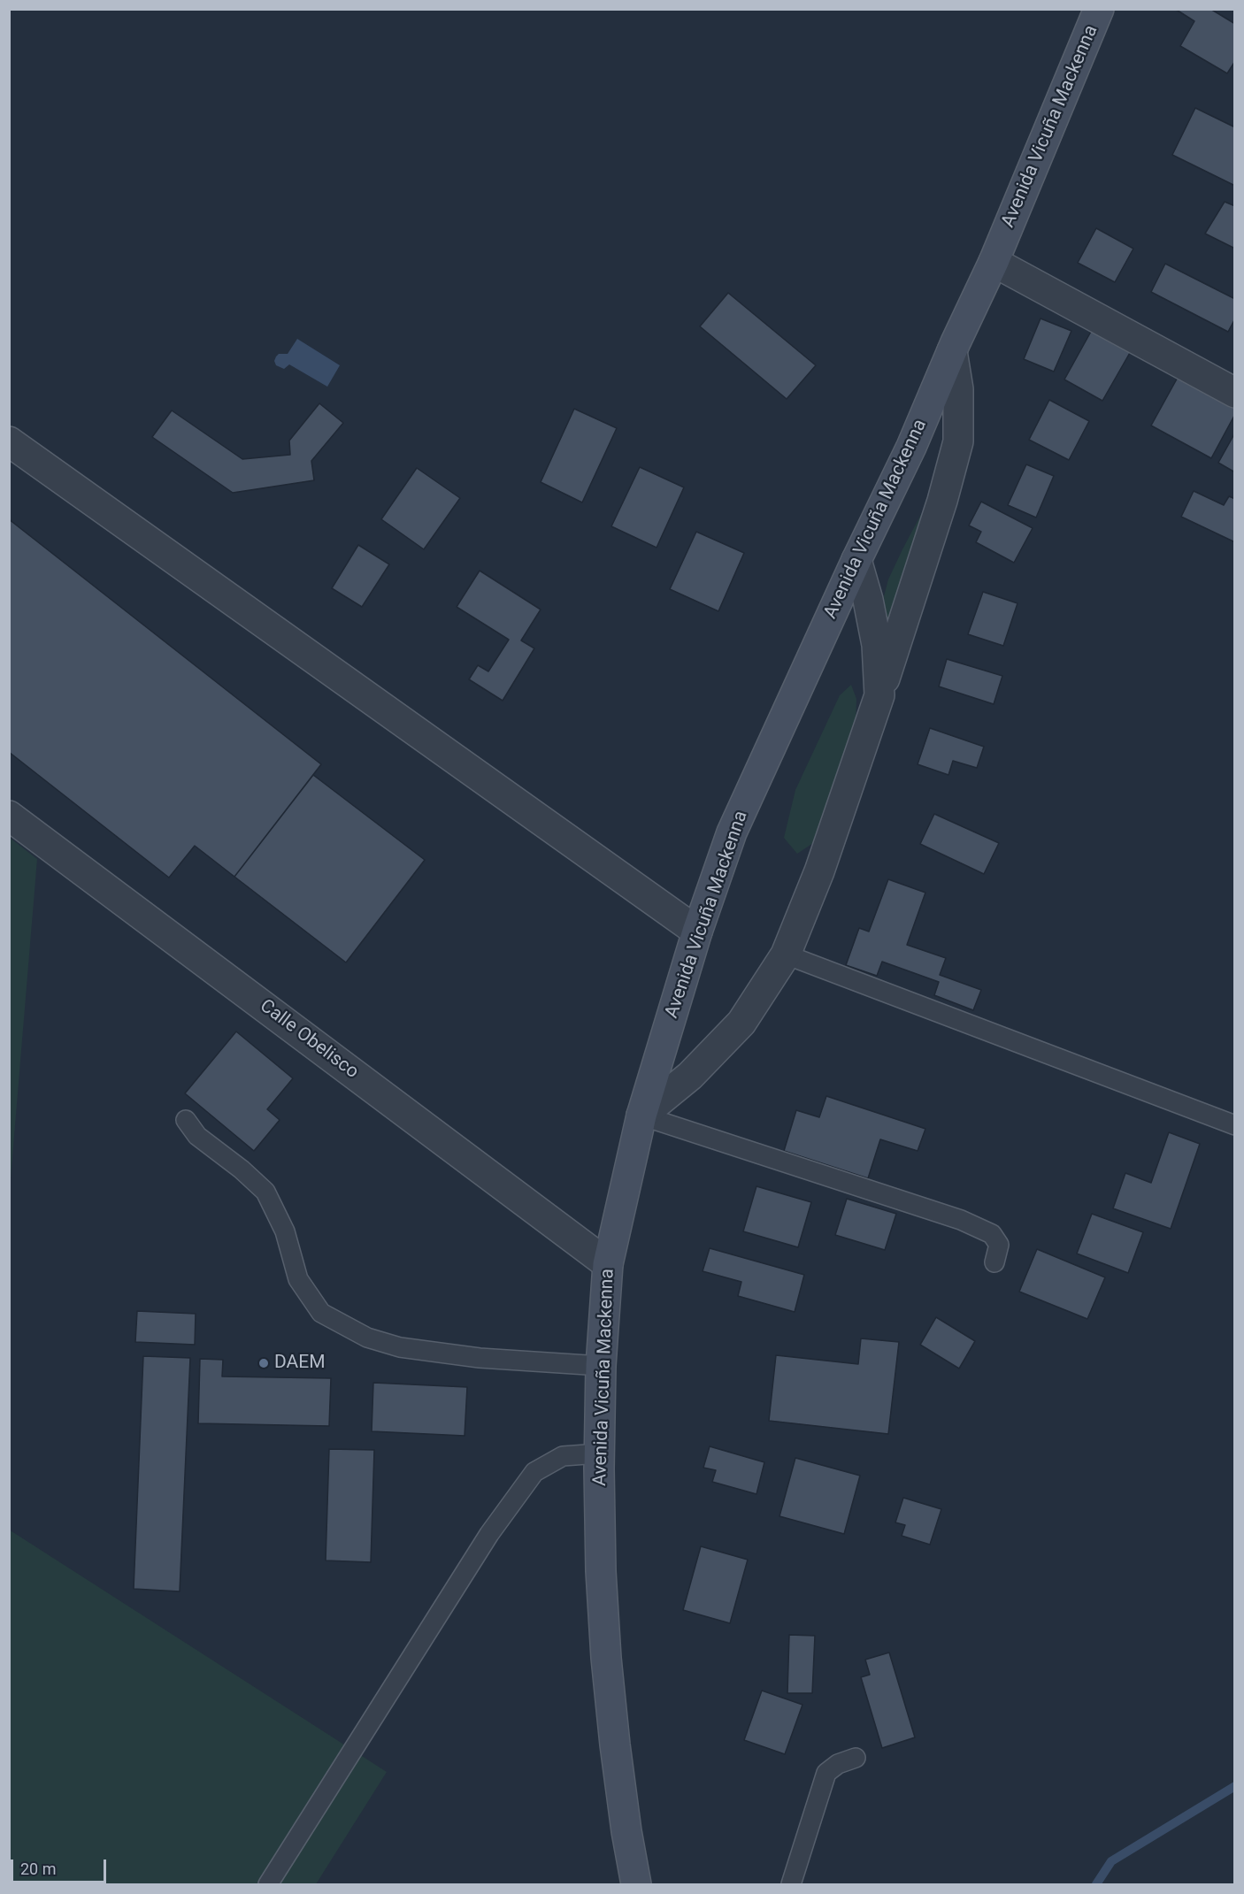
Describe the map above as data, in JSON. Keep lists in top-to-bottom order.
{
  "streets": {
    "main road": ["Avenida Vicuña Mackenna"],
    "street": ["Calle Obelisco"]
  },
  "crossings": [
    ["Avenida Vicuña Mackenna", "Calle Obelisco"]
  ],
  "places": ["DAEM"],
  "scale_bar": "20 m"
}
